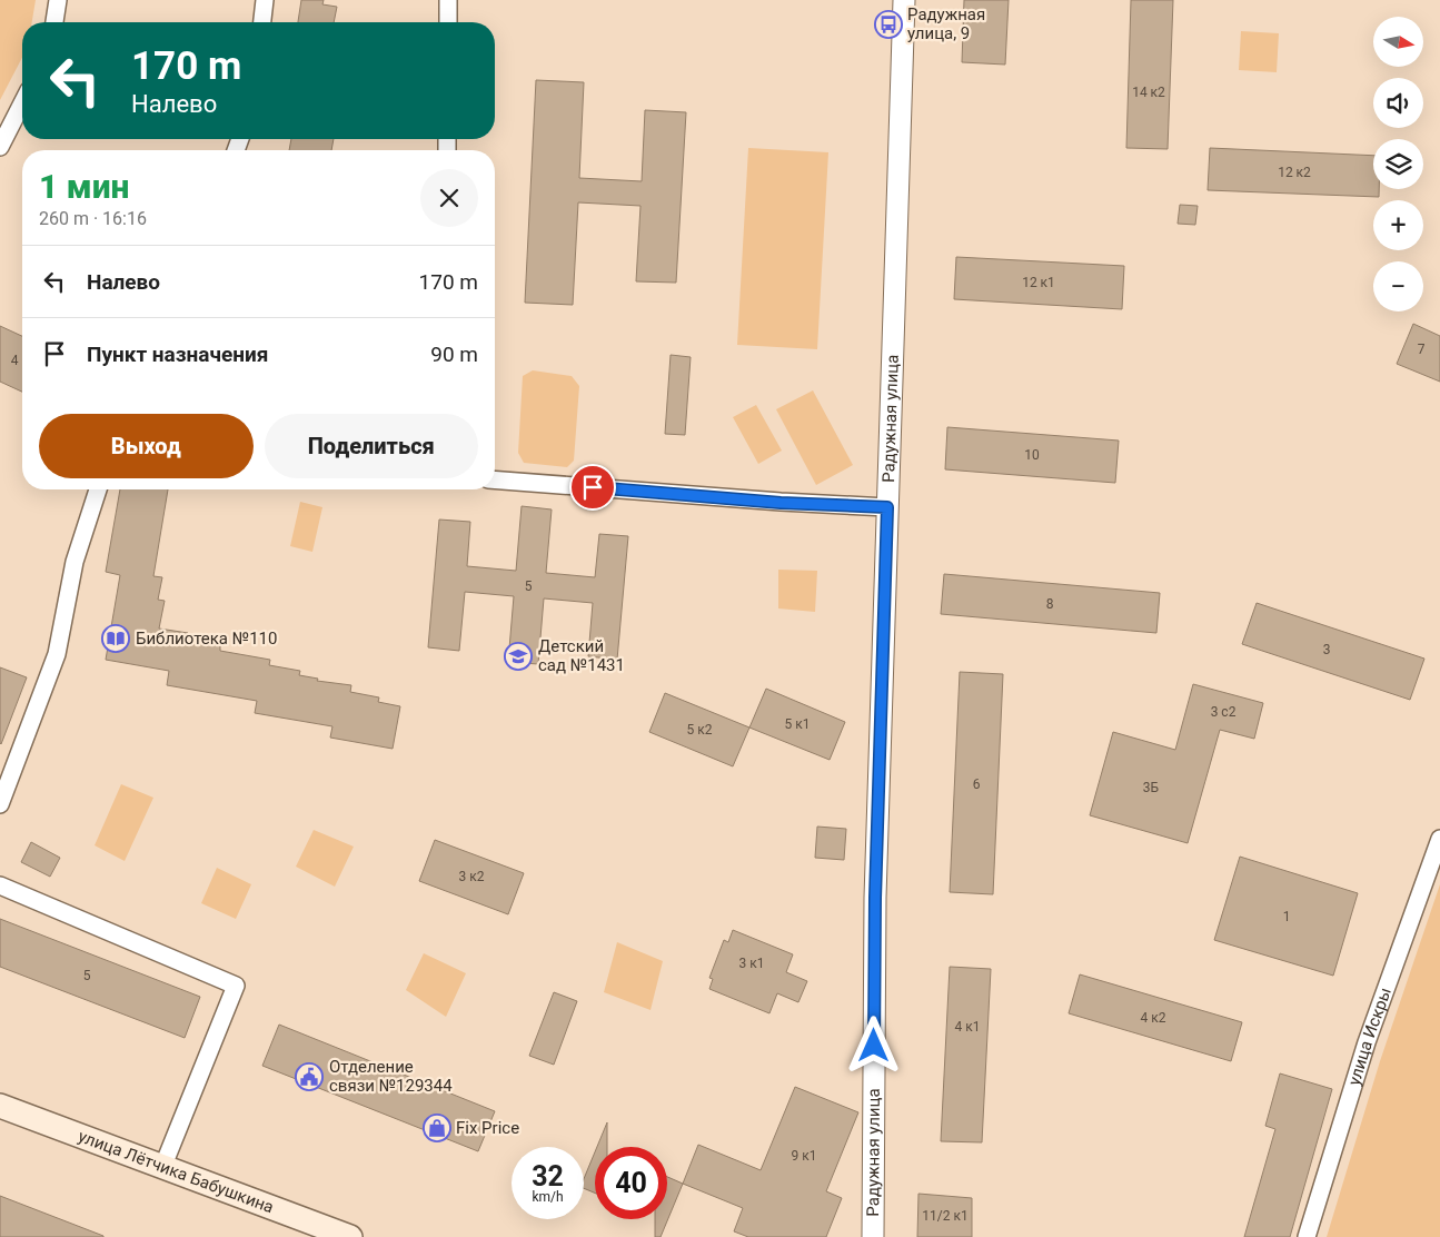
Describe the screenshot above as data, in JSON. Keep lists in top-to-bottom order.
{
  "streets": {
    "main road": ["улица Лётчика Бабушкина"],
    "street": ["Радужная улица", "улица Искры"]
  },
  "places": {
    "bus stop": ["Радужная улица, 9"],
    "library": ["Библиотека №110"],
    "school or university": ["Детский сад №1431"],
    "public building": ["Отделение связи №129344"],
    "shop": ["Fix Price"]
  },
  "house_numbers": [
    "14 к2",
    "12 к2",
    "12 к1",
    "7",
    "4",
    "10",
    "5",
    "8",
    "3",
    "3 с2",
    "5 к1",
    "5 к2",
    "6",
    "3Б",
    "3 к2",
    "1",
    "3 к1",
    "5",
    "4 к2",
    "4 к1",
    "9 к1",
    "11/2 к1"
  ],
  "north": "right",
  "page": {
    "map_buttons": ["+", "−"],
    "turn": ["170 m", "Налево"],
    "heading": ["1 мин", "260 m · 16:16"],
    "list": [
      {
        "name": "Налево",
        "value": "170 m"
      },
      {
        "name": "Пункт назначения",
        "value": "90 m"
      }
    ],
    "buttons": ["Выход", "Поделиться"],
    "speed": "32 km/h",
    "limit": "40"
  }
}
